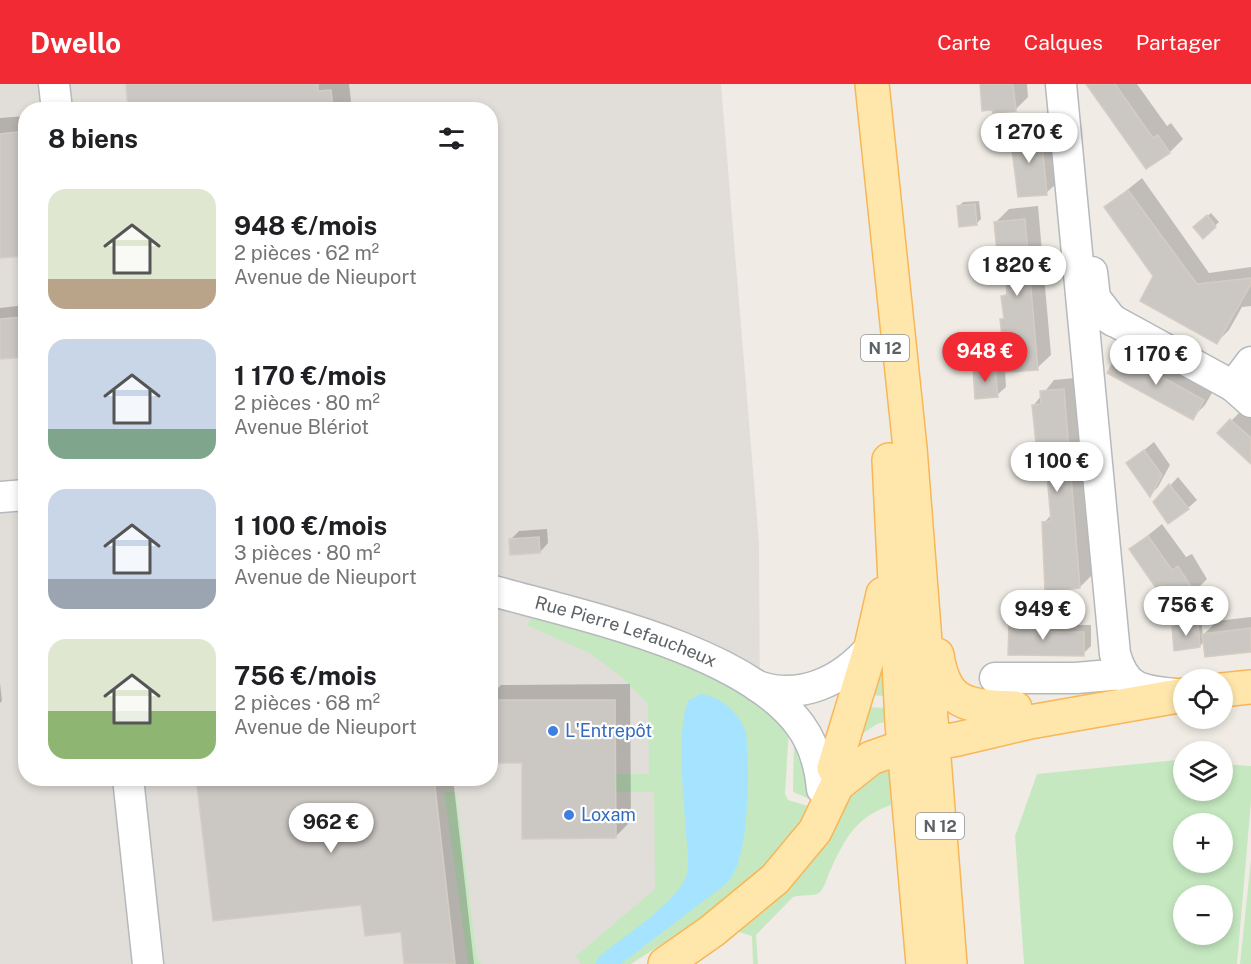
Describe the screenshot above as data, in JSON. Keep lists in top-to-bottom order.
{
  "streets": {
    "main road": ["N 12"],
    "street": ["Rue Pierre Lefaucheux"]
  },
  "places": ["L'Entrepôt", "Loxam"],
  "page": {
    "header": "Dwello",
    "nav": ["Carte", "Calques", "Partager"],
    "heading": "8 biens",
    "price": [
      "1 270 €",
      "1 820 €",
      "948 €",
      "1 170 €",
      "1 100 €",
      "756 €",
      "949 €",
      "962 €"
    ],
    "list": [
      {
        "name": "948 €/mois",
        "note": "2 pièces · 62 m² · Avenue de Nieuport"
      },
      {
        "name": "1 170 €/mois",
        "note": "2 pièces · 80 m² · Avenue Blériot"
      },
      {
        "name": "1 100 €/mois",
        "note": "3 pièces · 80 m² · Avenue de Nieuport"
      },
      {
        "name": "756 €/mois",
        "note": "2 pièces · 68 m² · Avenue de Nieuport"
      }
    ],
    "map_buttons": ["+", "−"]
  }
}
